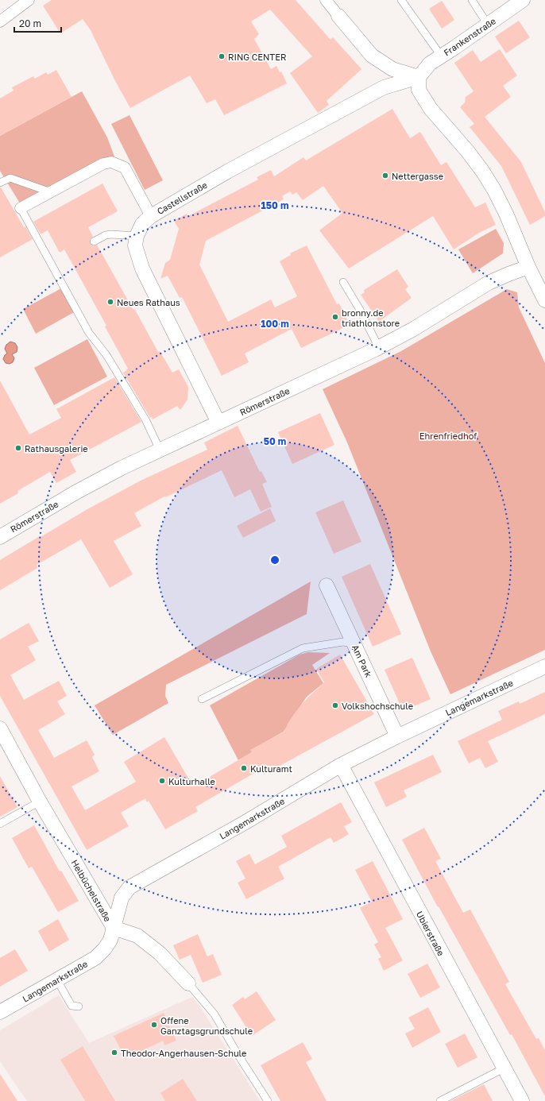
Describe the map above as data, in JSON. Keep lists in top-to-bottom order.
{
  "streets": {
    "street": [
      "Frankenstraße",
      "Castellstraße",
      "Römerstraße",
      "Am Park",
      "Langemarkstraße",
      "Helbüchelstraße",
      "Ubierstraße"
    ]
  },
  "crossings": [
    ["Frankenstraße", "Castellstraße"],
    ["Castellstraße", "Römerstraße"],
    ["Am Park", "Langemarkstraße"],
    ["Langemarkstraße", "Helbüchelstraße"],
    ["Langemarkstraße", "Ubierstraße"]
  ],
  "parks": ["Ehrenfriedhof"],
  "places": [
    "RING CENTER",
    "Nettergasse",
    "Neues Rathaus",
    "bronny.de triathlonstore",
    "Rathausgalerie",
    "Volkshochschule",
    "Kulturamt",
    "Kulturhalle",
    "Offene Ganztagsgrundschule",
    "Theodor-Angerhausen-Schule"
  ],
  "scale_bar": "20 m",
  "rings": ["150 m", "100 m", "50 m"]
}
